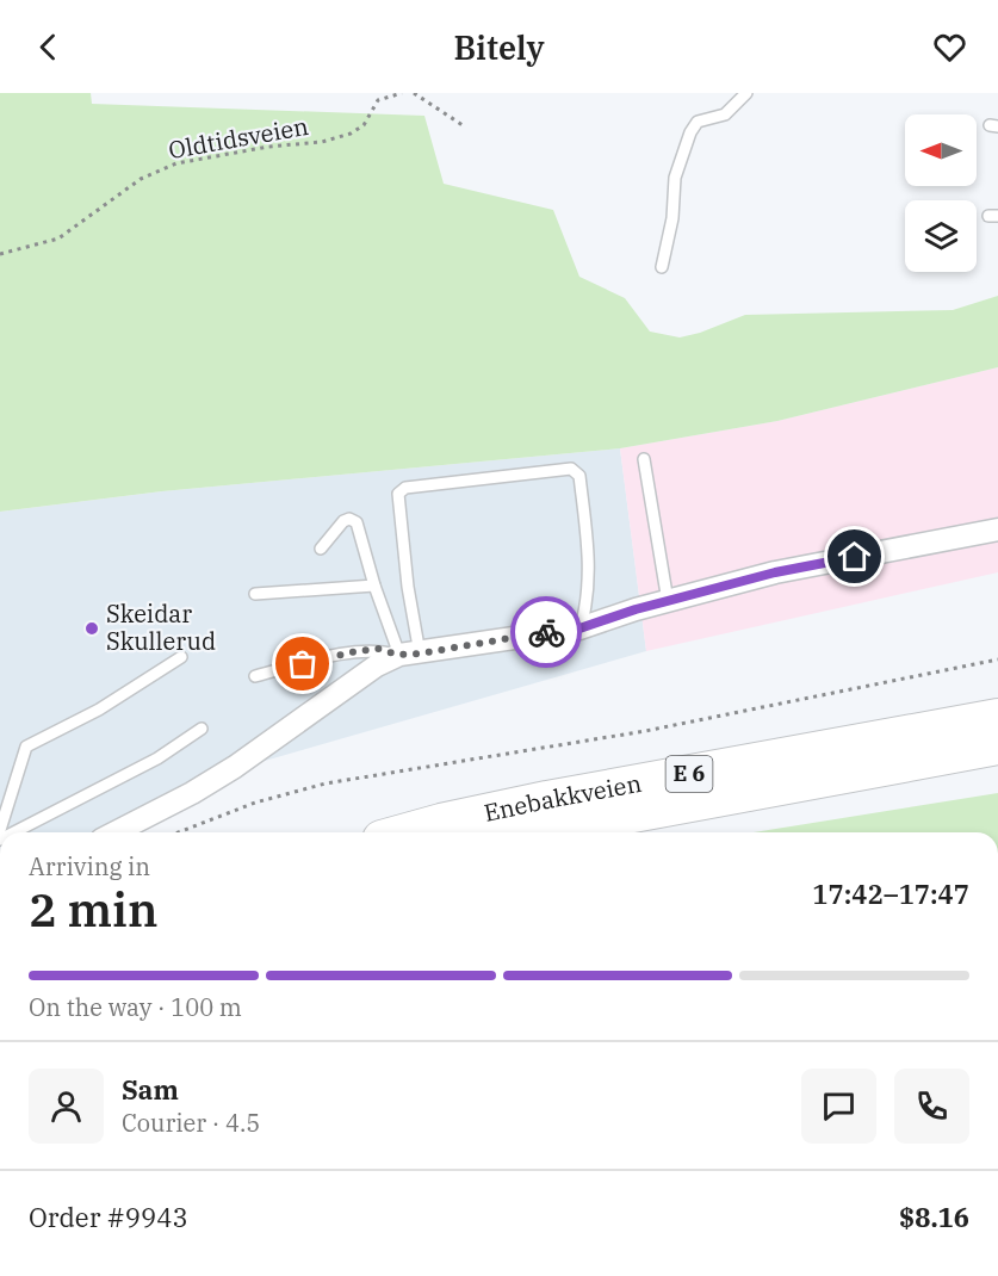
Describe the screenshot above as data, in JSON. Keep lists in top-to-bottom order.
{
  "streets": {
    "highway": ["E 6", "Enebakkveien"],
    "path": ["Oldtidsveien"]
  },
  "places": ["Skeidar Skullerud"],
  "north": "left",
  "page": {
    "header": "Bitely",
    "heading": ["2 min", "Arriving in", "17:42–17:47"],
    "panel": [
      "Sam",
      "Courier · 4.5",
      "Order #9943",
      "$8.16"
    ],
    "bar": "On the way · 100 m"
  }
}
